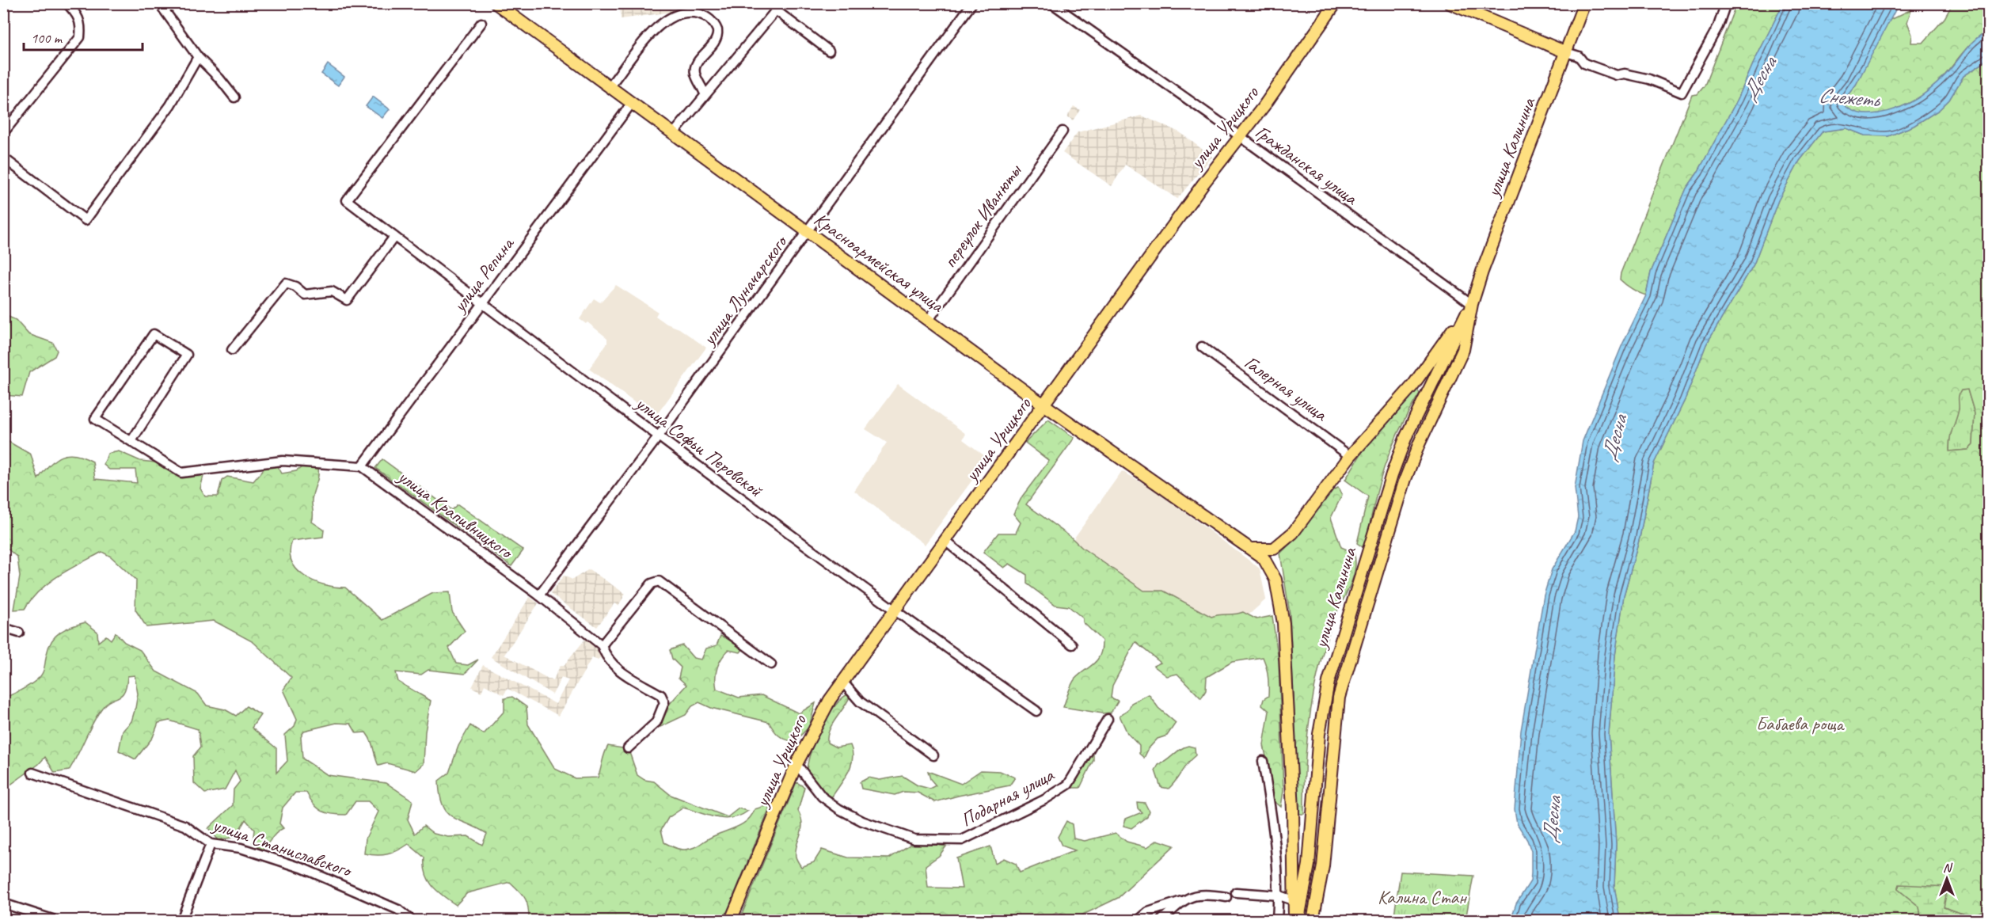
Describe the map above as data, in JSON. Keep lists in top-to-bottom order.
{
  "streets": {
    "main road": ["улица Урицкого", "улица Калинина", "Красноармейская улица"],
    "street": [
      "Гражданская улица",
      "переулок Иванюты",
      "улица Репина",
      "улица Луначарского",
      "Галерная улица",
      "улица Софьи Перовской",
      "улица Крапивницкого",
      "Подарная улица",
      "улица Станиславского"
    ]
  },
  "crossings": [
    ["улица Урицкого", "Гражданская улица"],
    ["улица Урицкого", "Красноармейская улица"],
    ["улица Урицкого", "улица Софьи Перовской"],
    ["улица Урицкого", "Подарная улица"],
    ["улица Калинина", "Гражданская улица"],
    ["улица Калинина", "Красноармейская улица"],
    ["переулок Иванюты", "Красноармейская улица"],
    ["Красноармейская улица", "улица Репина"],
    ["Красноармейская улица", "улица Луначарского"],
    ["улица Репина", "улица Софьи Перовской"],
    ["улица Репина", "улица Крапивницкого"],
    ["улица Луначарского", "улица Софьи Перовской"],
    ["улица Луначарского", "улица Крапивницкого"]
  ],
  "water": ["Десна", "Снежеть"],
  "parks": ["Бабаева роща", "Калина Стан"],
  "scale_bar": "100 m",
  "north": "top"
}
